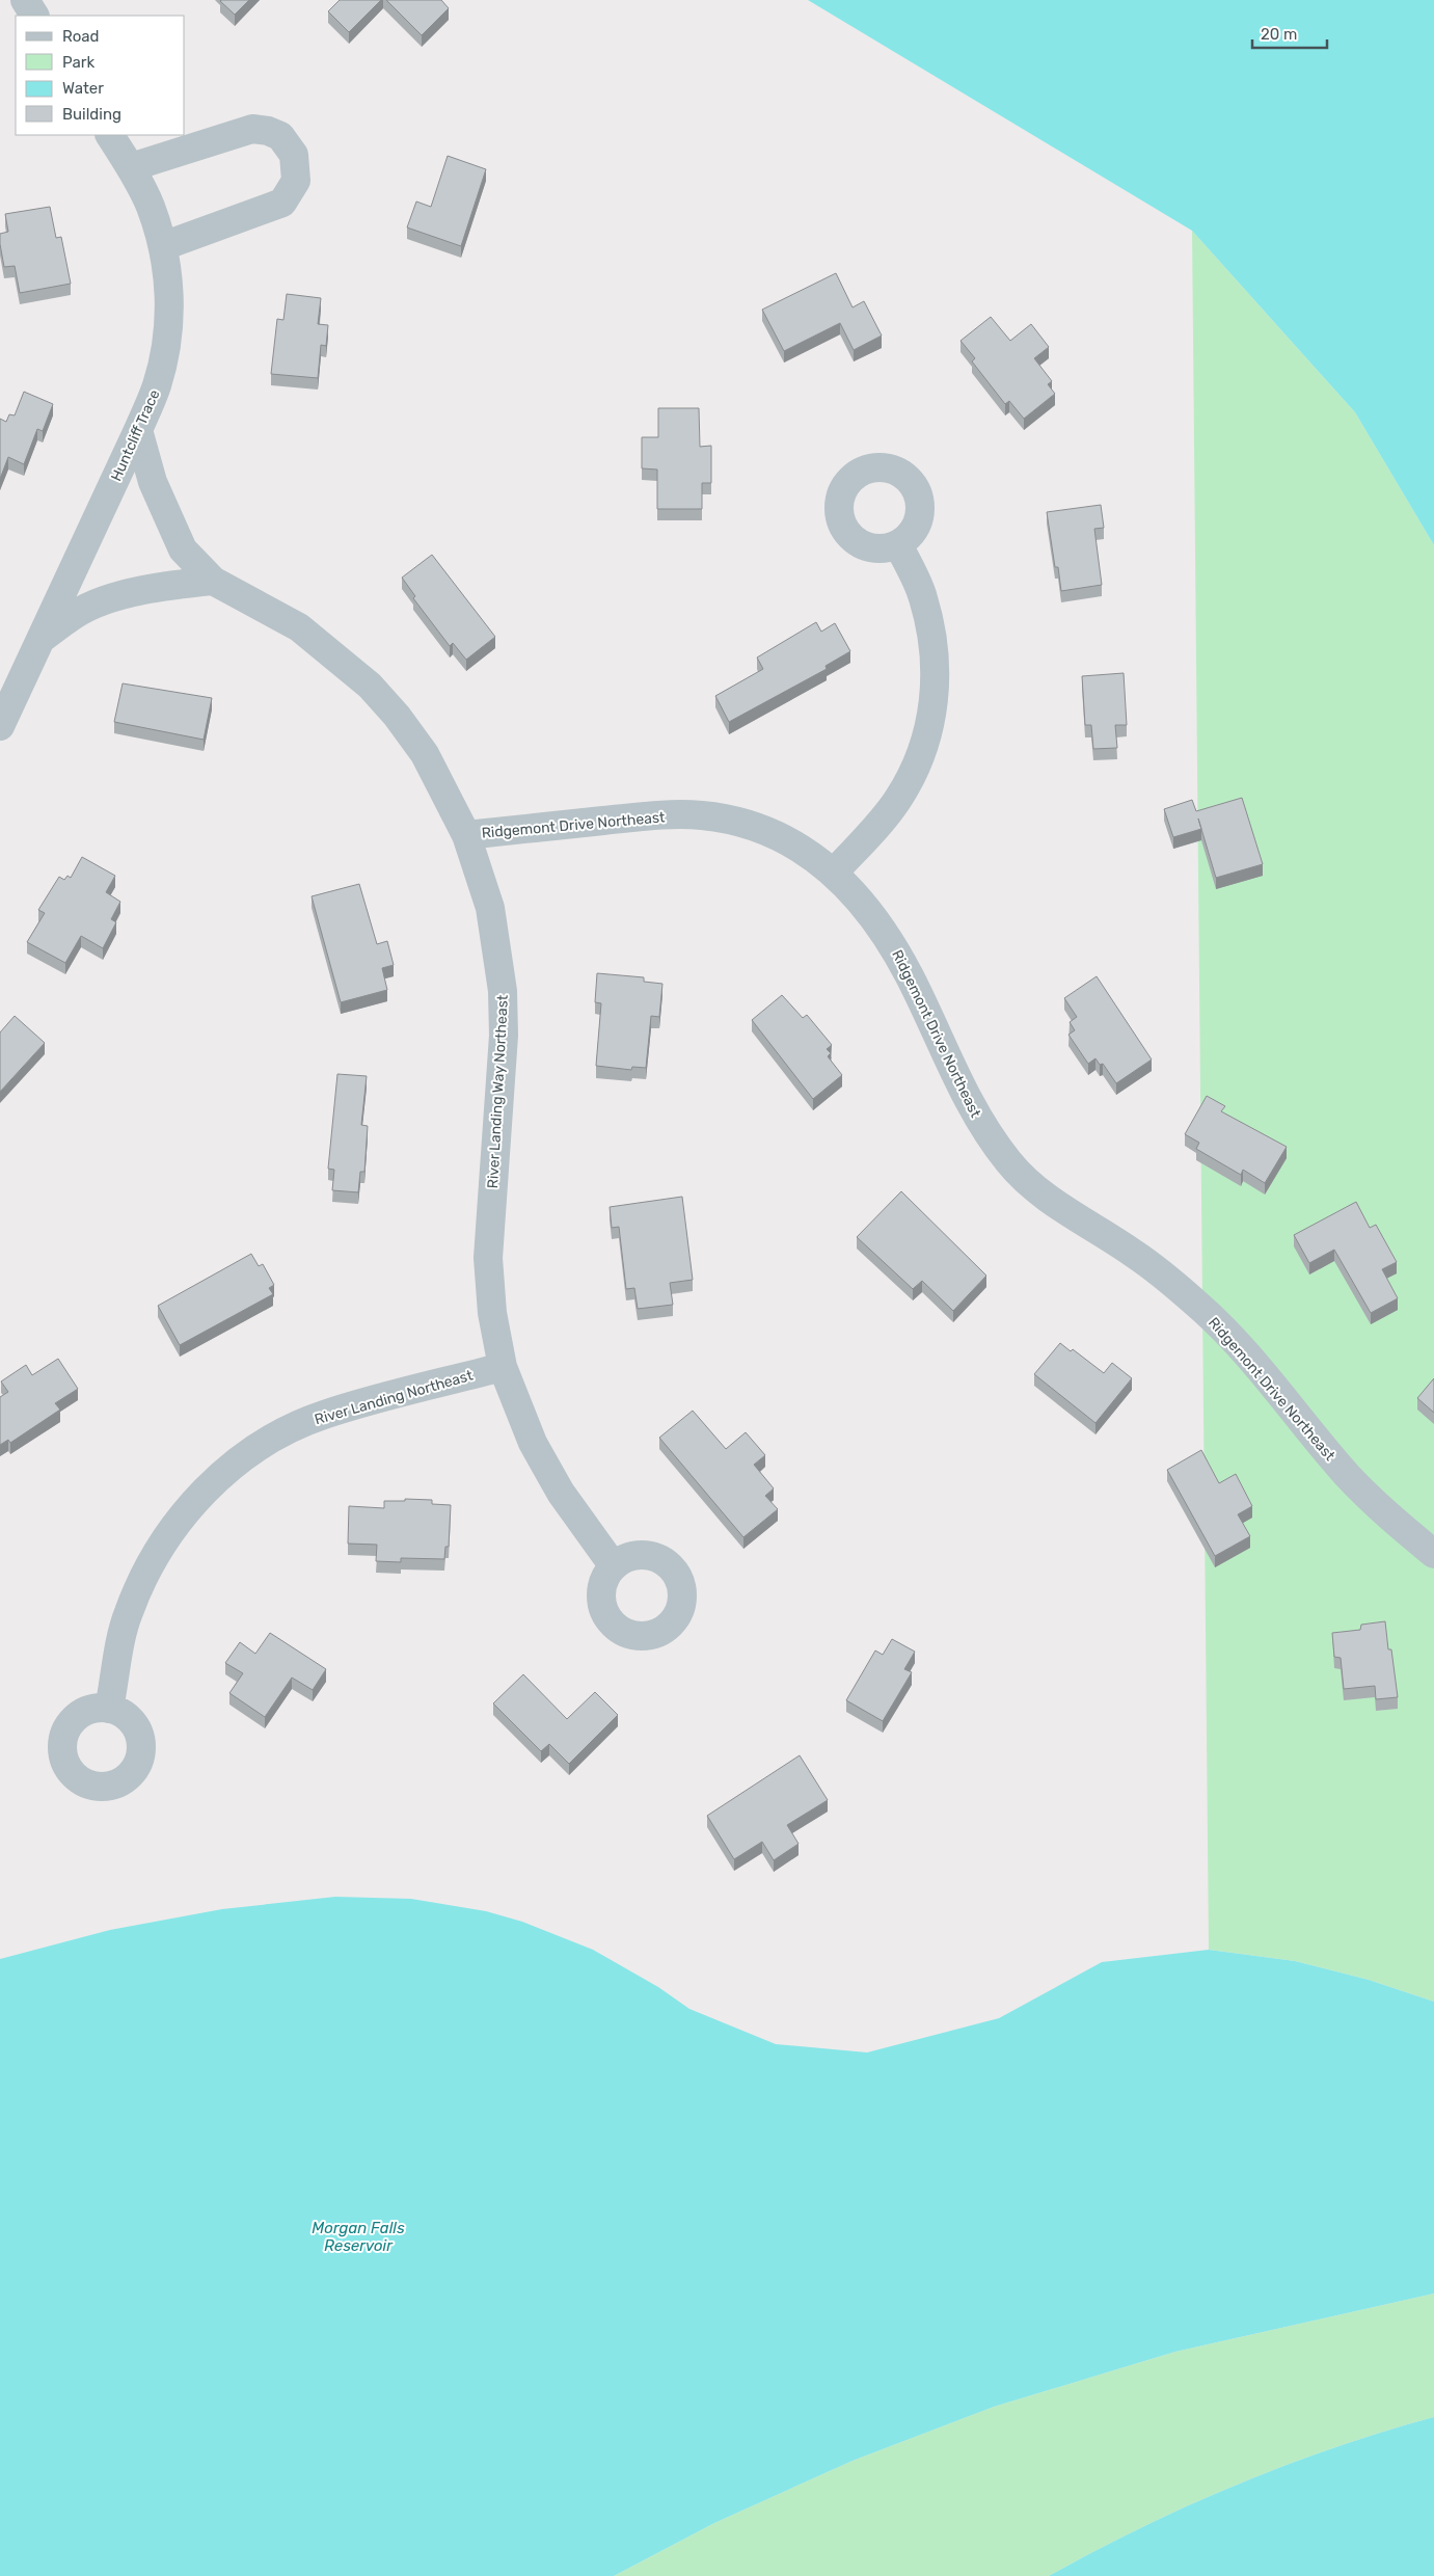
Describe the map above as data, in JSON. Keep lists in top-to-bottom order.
{
  "streets": {
    "street": [
      "Huntcliff Trace",
      "Ridgemont Drive Northeast",
      "River Landing Way Northeast",
      "River Landing Northeast"
    ]
  },
  "crossings": [
    ["Huntcliff Trace", "River Landing Way Northeast"],
    ["Ridgemont Drive Northeast", "River Landing Way Northeast"],
    ["River Landing Way Northeast", "River Landing Northeast"]
  ],
  "water": ["Morgan Falls Reservoir"],
  "legend": [
    "Road",
    "Park",
    "Water",
    "Building"
  ],
  "scale_bar": "20 m"
}
